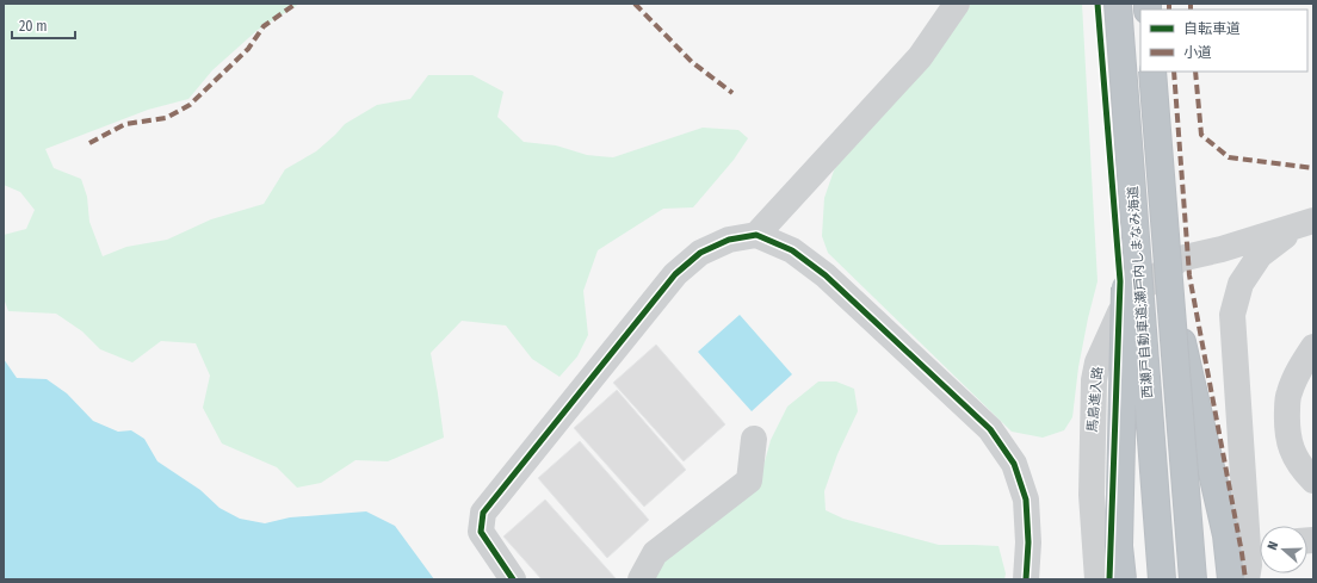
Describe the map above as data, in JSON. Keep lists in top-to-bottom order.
{
  "streets": {
    "highway": ["西瀬戸自動車道;瀬戸内しまなみ海道"],
    "street": ["馬島進入路"]
  },
  "legend": ["自転車道", "小道"],
  "scale_bar": "20 m",
  "north": "left"
}
